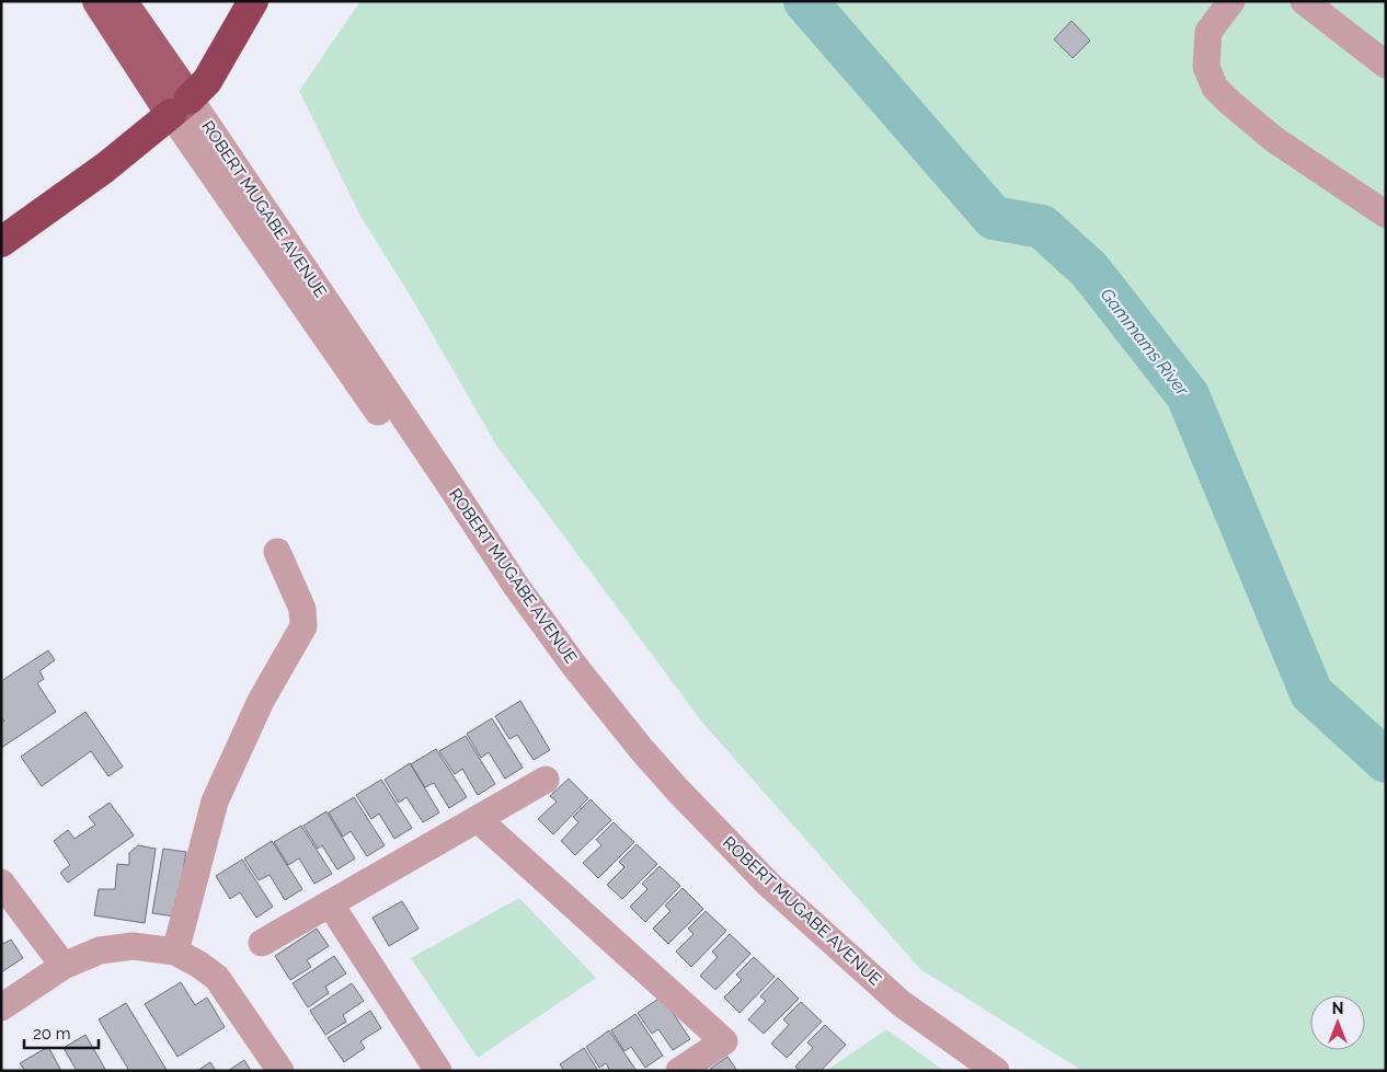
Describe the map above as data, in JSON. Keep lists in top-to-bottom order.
{
  "streets": {
    "main road": ["ROBERT MUGABE AVENUE"]
  },
  "water": ["Gammams River"],
  "scale_bar": "20 m",
  "north": "top"
}
